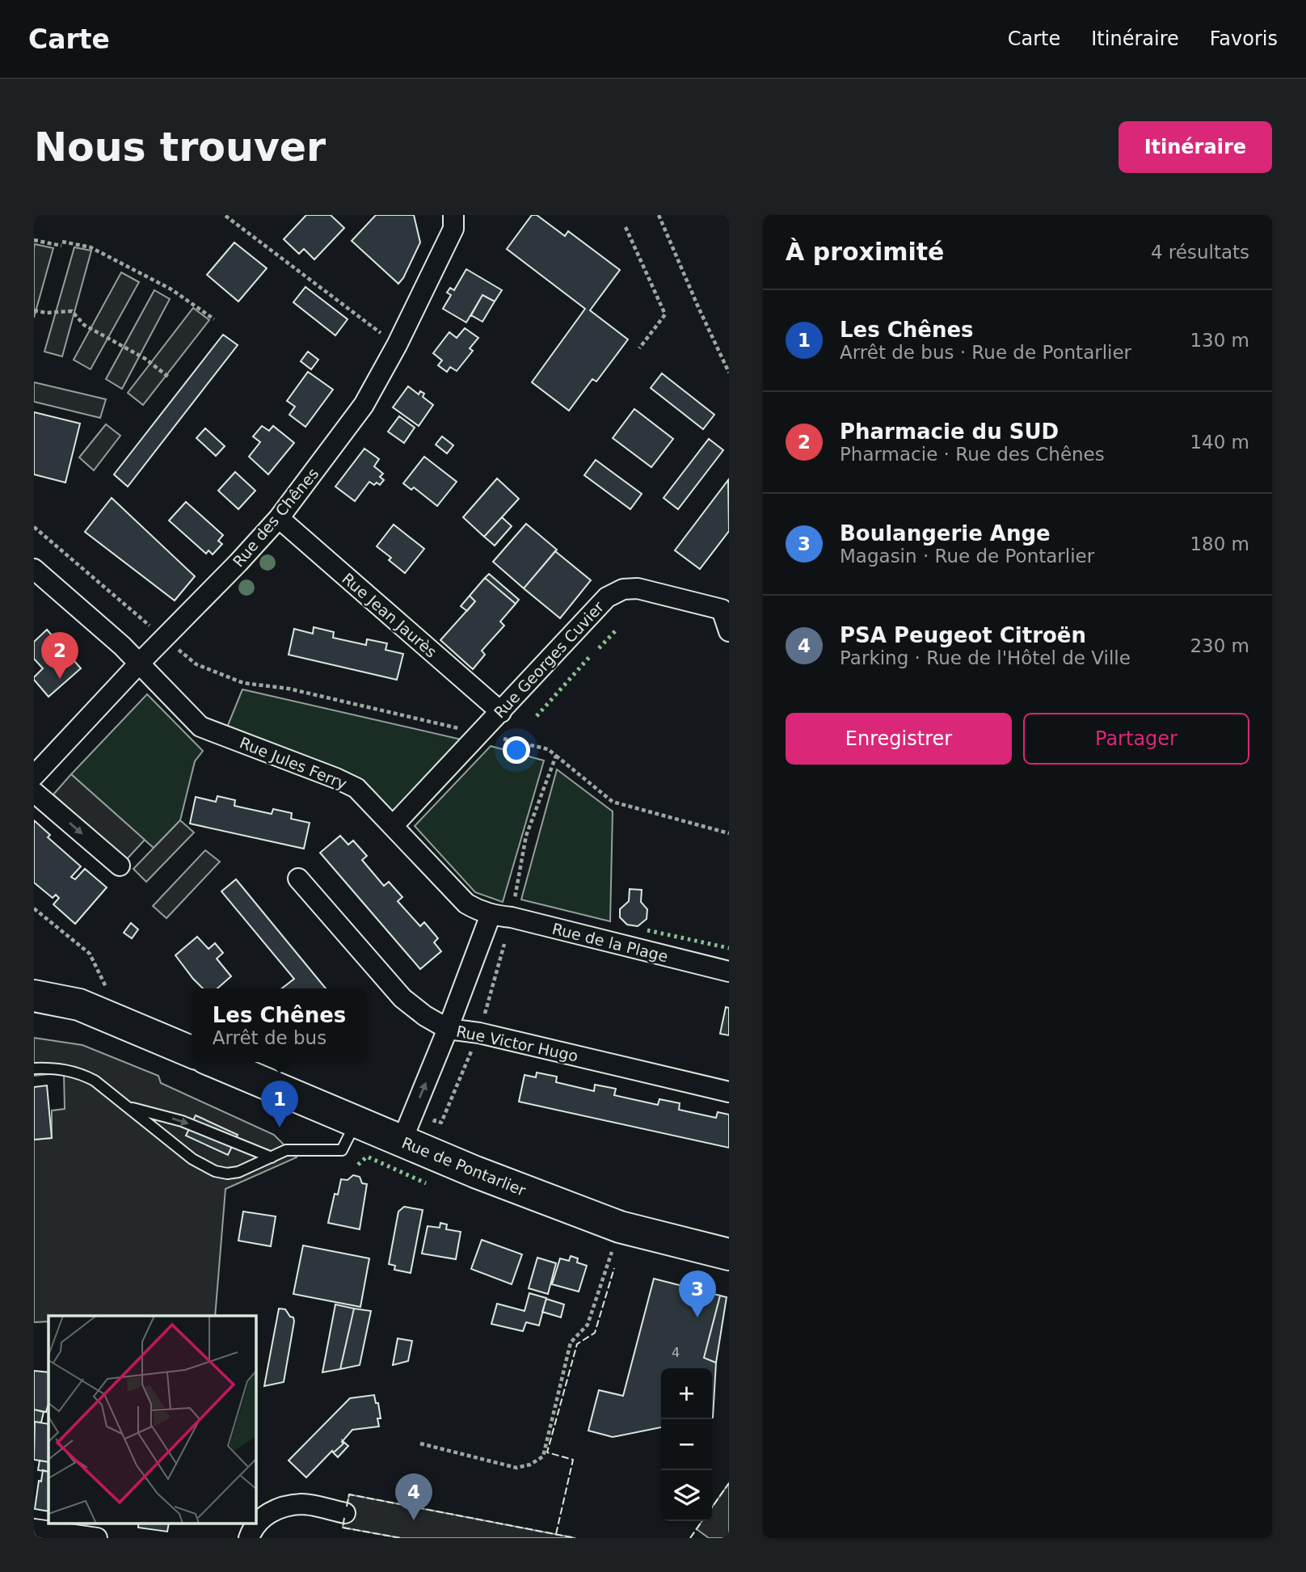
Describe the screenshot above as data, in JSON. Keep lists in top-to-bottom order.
{
  "streets": {
    "main road": ["Rue de Pontarlier"],
    "street": [
      "Rue des Chênes",
      "Rue Jean Jaurès",
      "Rue Georges Cuvier",
      "Rue Jules Ferry",
      "Rue de la Plage",
      "Rue Victor Hugo"
    ]
  },
  "crossings": [
    ["Rue des Chênes", "Rue Jean Jaurès"],
    ["Rue des Chênes", "Rue Jules Ferry"],
    ["Rue Jean Jaurès", "Rue Georges Cuvier"],
    ["Rue Georges Cuvier", "Rue Jules Ferry"],
    ["Rue Jules Ferry", "Rue de la Plage"]
  ],
  "house_numbers": ["4"],
  "page": {
    "header": "Carte",
    "nav": ["Carte", "Itinéraire", "Favoris"],
    "buttons": [
      "Itinéraire",
      ["Enregistrer", "Partager"]
    ],
    "title": "Nous trouver",
    "heading": ["À proximité", "4 résultats"],
    "list": [
      {
        "mark": "1",
        "name": "Les Chênes",
        "note": "Arrêt de bus · Rue de Pontarlier",
        "value": "130 m"
      },
      {
        "mark": "2",
        "name": "Pharmacie du SUD",
        "note": "Pharmacie · Rue des Chênes",
        "value": "140 m"
      },
      {
        "mark": "3",
        "name": "Boulangerie Ange",
        "note": "Magasin · Rue de Pontarlier",
        "value": "180 m"
      },
      {
        "mark": "4",
        "name": "PSA Peugeot Citroën",
        "note": "Parking · Rue de l'Hôtel de Ville",
        "value": "230 m"
      }
    ],
    "pins": [
      "2",
      "1",
      "3",
      "4"
    ],
    "popup": ["Les Chênes", "Arrêt de bus"],
    "map_buttons": ["+", "−"]
  }
}
